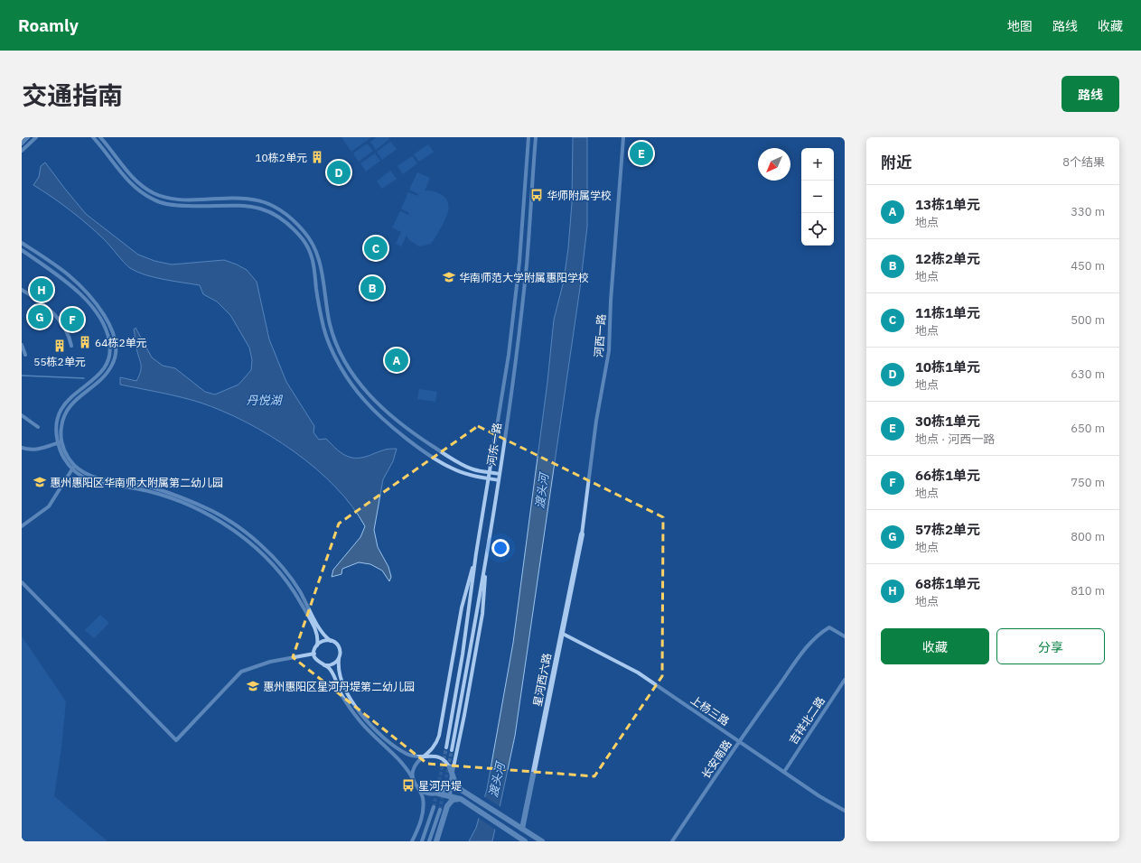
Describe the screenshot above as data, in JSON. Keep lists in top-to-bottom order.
{
  "streets": {
    "street": [
      "河西一路",
      "河东一路",
      "星河西六路",
      "上杨三路",
      "吉祥北二路",
      "长安南路"
    ]
  },
  "crossings": [
    ["河西一路", "星河西六路"],
    ["星河西六路", "上杨三路"],
    ["上杨三路", "吉祥北二路"],
    ["上杨三路", "长安南路"]
  ],
  "water": ["丹悦湖", "渡头河"],
  "places": {
    "building": ["10栋2单元", "64栋2单元", "55栋2单元"],
    "bus stop": ["华师附属学校", "星河丹堤"],
    "school or university": ["华南师范大学附属惠阳学校", "惠州惠阳区华南师大附属第二幼儿园", "惠州惠阳区星河丹堤第二幼儿园"]
  },
  "north": "bottom left",
  "page": {
    "header": "Roamly",
    "nav": ["地图", "路线", "收藏"],
    "title": "交通指南",
    "buttons": [
      "路线",
      ["收藏", "分享"]
    ],
    "heading": ["附近", "8个结果"],
    "pins": [
      "E",
      "D",
      "C",
      "B",
      "H",
      "G",
      "F",
      "A"
    ],
    "map_buttons": ["+", "−"],
    "list": [
      {
        "mark": "A",
        "name": "13栋1单元",
        "note": "地点",
        "value": "330 m"
      },
      {
        "mark": "B",
        "name": "12栋2单元",
        "note": "地点",
        "value": "450 m"
      },
      {
        "mark": "C",
        "name": "11栋1单元",
        "note": "地点",
        "value": "500 m"
      },
      {
        "mark": "D",
        "name": "10栋1单元",
        "note": "地点",
        "value": "630 m"
      },
      {
        "mark": "E",
        "name": "30栋1单元",
        "note": "地点 · 河西一路",
        "value": "650 m"
      },
      {
        "mark": "F",
        "name": "66栋1单元",
        "note": "地点",
        "value": "750 m"
      },
      {
        "mark": "G",
        "name": "57栋2单元",
        "note": "地点",
        "value": "800 m"
      },
      {
        "mark": "H",
        "name": "68栋1单元",
        "note": "地点",
        "value": "810 m"
      }
    ]
  }
}
